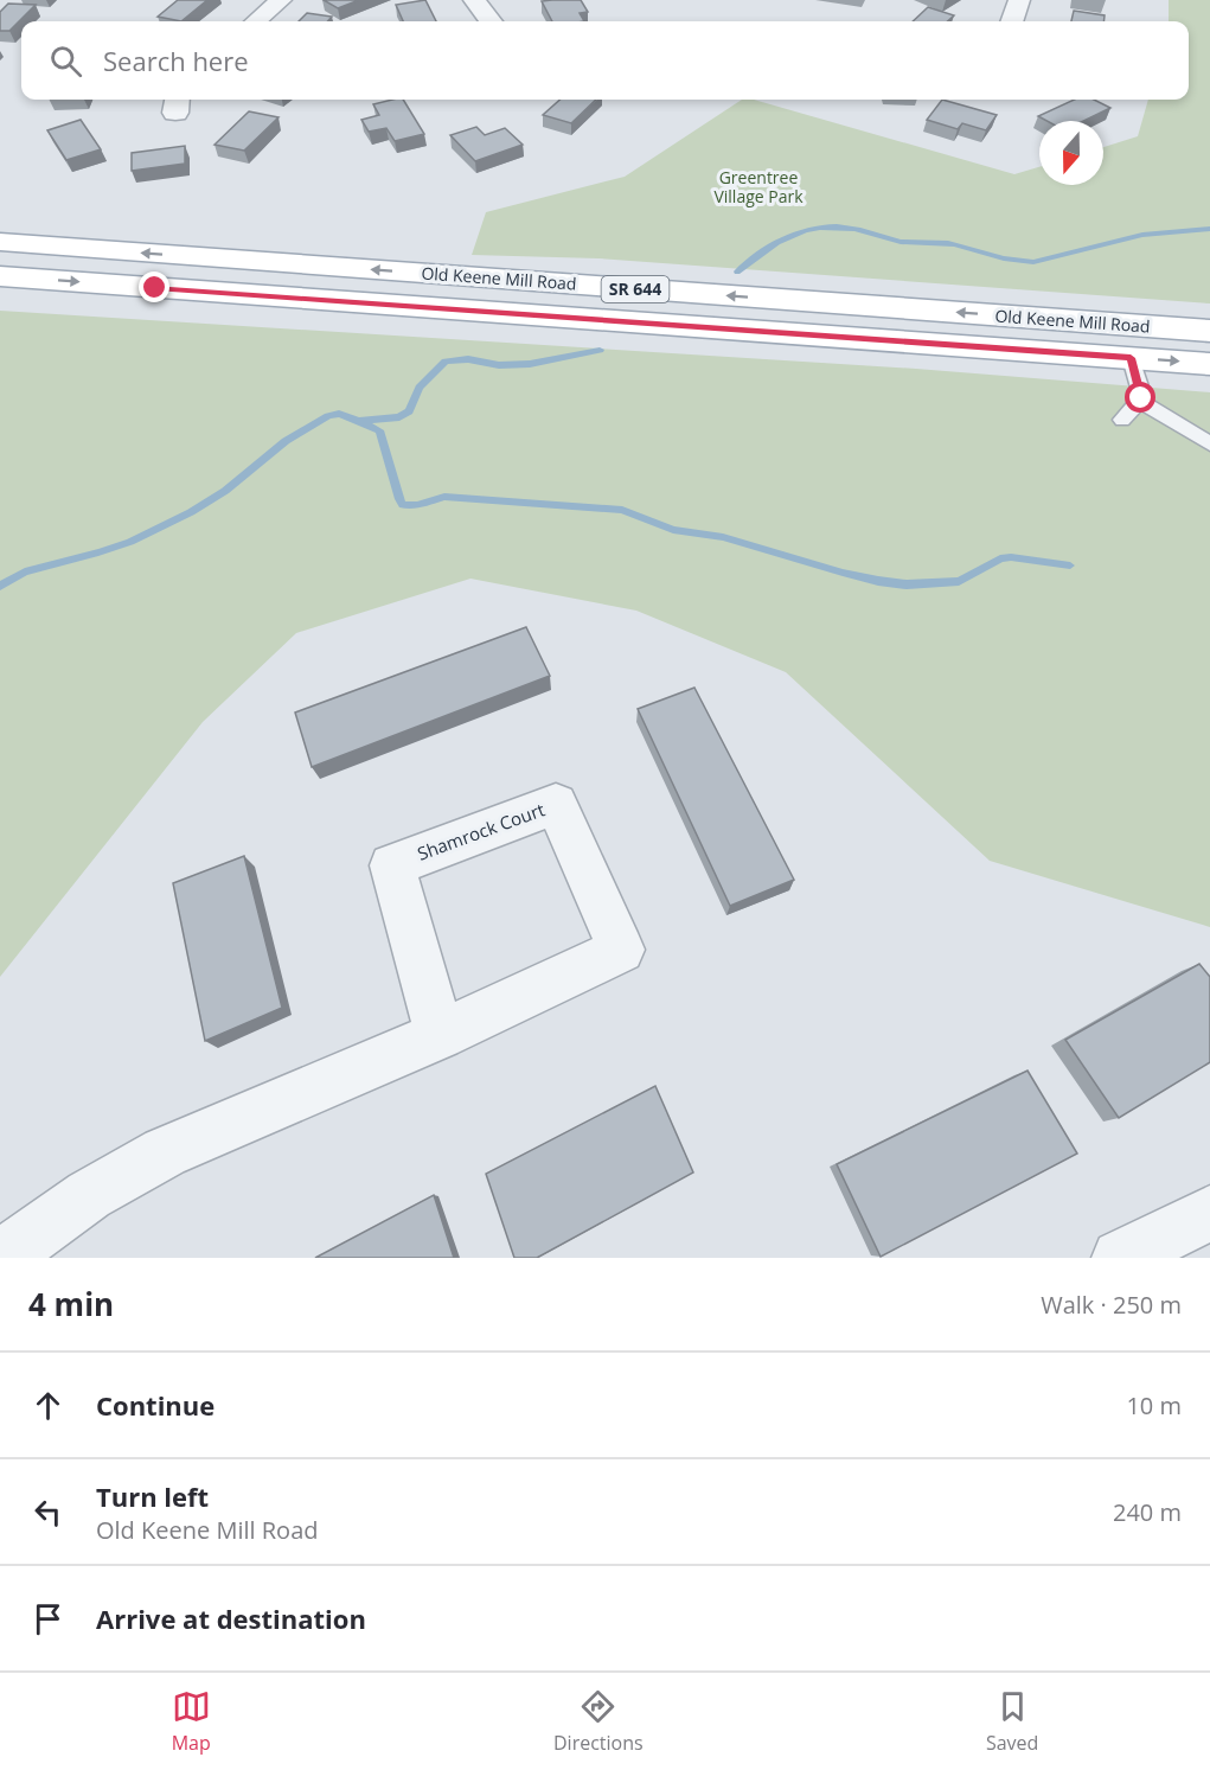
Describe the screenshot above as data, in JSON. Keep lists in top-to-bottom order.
{
  "streets": {
    "main road": ["Old Keene Mill Road", "SR 644"],
    "street": ["Shamrock Court"]
  },
  "parks": ["Greentree Village Park"],
  "north": "bottom",
  "page": {
    "search": "Search here",
    "heading": ["4 min", "Walk · 250 m"],
    "list": [
      ["Continue", "10 m"],
      ["Turn left", "Old Keene Mill Road", "240 m"],
      "Arrive at destination"
    ],
    "nav": ["Map", "Directions", "Saved"]
  }
}
